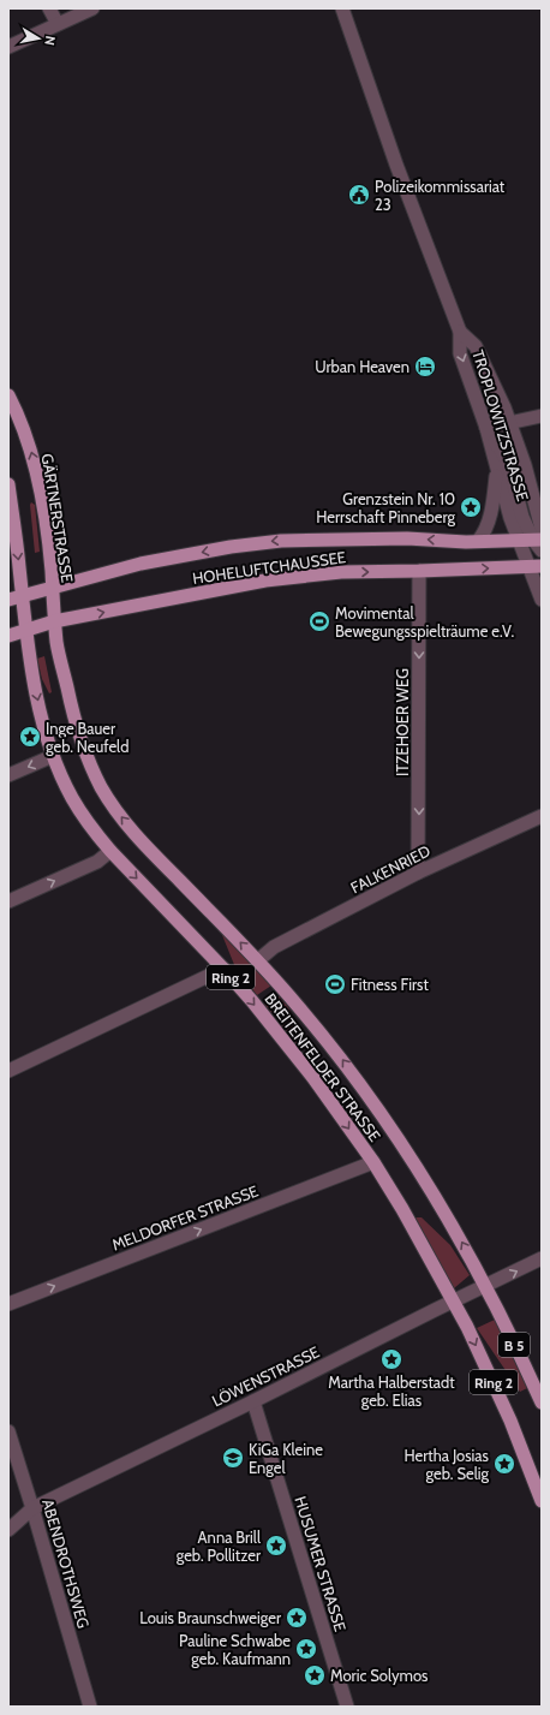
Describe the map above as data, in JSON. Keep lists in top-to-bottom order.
{
  "streets": {
    "main road": [
      "GÄRTNERSTRASSE",
      "HOHELUFTCHAUSSEE",
      "Ring 2",
      "BREITENFELDER STRASSE",
      "B 5"
    ],
    "street": [
      "TROPLOWITZSTRASSE",
      "ITZEHOER WEG",
      "FALKENRIED",
      "MELDORFER STRASSE",
      "LÖWENSTRASSE",
      "ABENDROTHSWEG",
      "HUSUMER STRASSE"
    ]
  },
  "crossings": [
    ["TROPLOWITZSTRASSE", "HOHELUFTCHAUSSEE"],
    ["GÄRTNERSTRASSE", "HOHELUFTCHAUSSEE"],
    ["GÄRTNERSTRASSE", "BREITENFELDER STRASSE"],
    ["HOHELUFTCHAUSSEE", "ITZEHOER WEG"],
    ["HOHELUFTCHAUSSEE", "Ring 2"],
    ["HOHELUFTCHAUSSEE", "BREITENFELDER STRASSE"],
    ["ITZEHOER WEG", "FALKENRIED"],
    ["FALKENRIED", "BREITENFELDER STRASSE"],
    ["Ring 2", "BREITENFELDER STRASSE"],
    ["BREITENFELDER STRASSE", "MELDORFER STRASSE"],
    ["BREITENFELDER STRASSE", "LÖWENSTRASSE"],
    ["LÖWENSTRASSE", "ABENDROTHSWEG"],
    ["LÖWENSTRASSE", "HUSUMER STRASSE"]
  ],
  "one_way": ["ITZEHOER WEG", "MELDORFER STRASSE"],
  "places": {
    "public building": ["Polizeikommissariat 23"],
    "hotel": ["Urban Heaven"],
    "place": [
      "Grenzstein Nr. 10 Herrschaft Pinneberg",
      "Inge Bauer geb. Neufeld",
      "Martha Halberstadt geb. Elias",
      "Hertha Josias geb. Selig",
      "Anna Brill geb. Pollitzer",
      "Louis Braunschweiger",
      "Pauline Schwabe geb. Kaufmann",
      "Moric Solymos"
    ],
    "sports": ["Movimental Bewegungsspielträume e.V.", "Fitness First"],
    "school or university": ["KiGa Kleine Engel"]
  },
  "north": "right"
}
